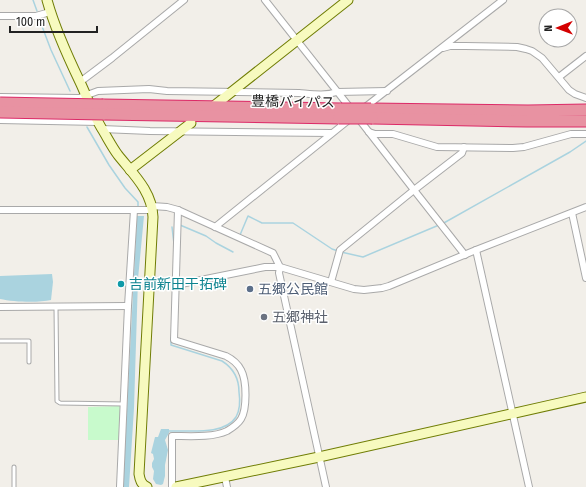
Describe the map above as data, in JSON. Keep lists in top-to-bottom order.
{
  "streets": {
    "highway": ["豊橋バイパス"]
  },
  "places": ["吉前新田干拓碑", "五郷公民館", "五郷神社"],
  "scale_bar": "100 m",
  "north": "left"
}
